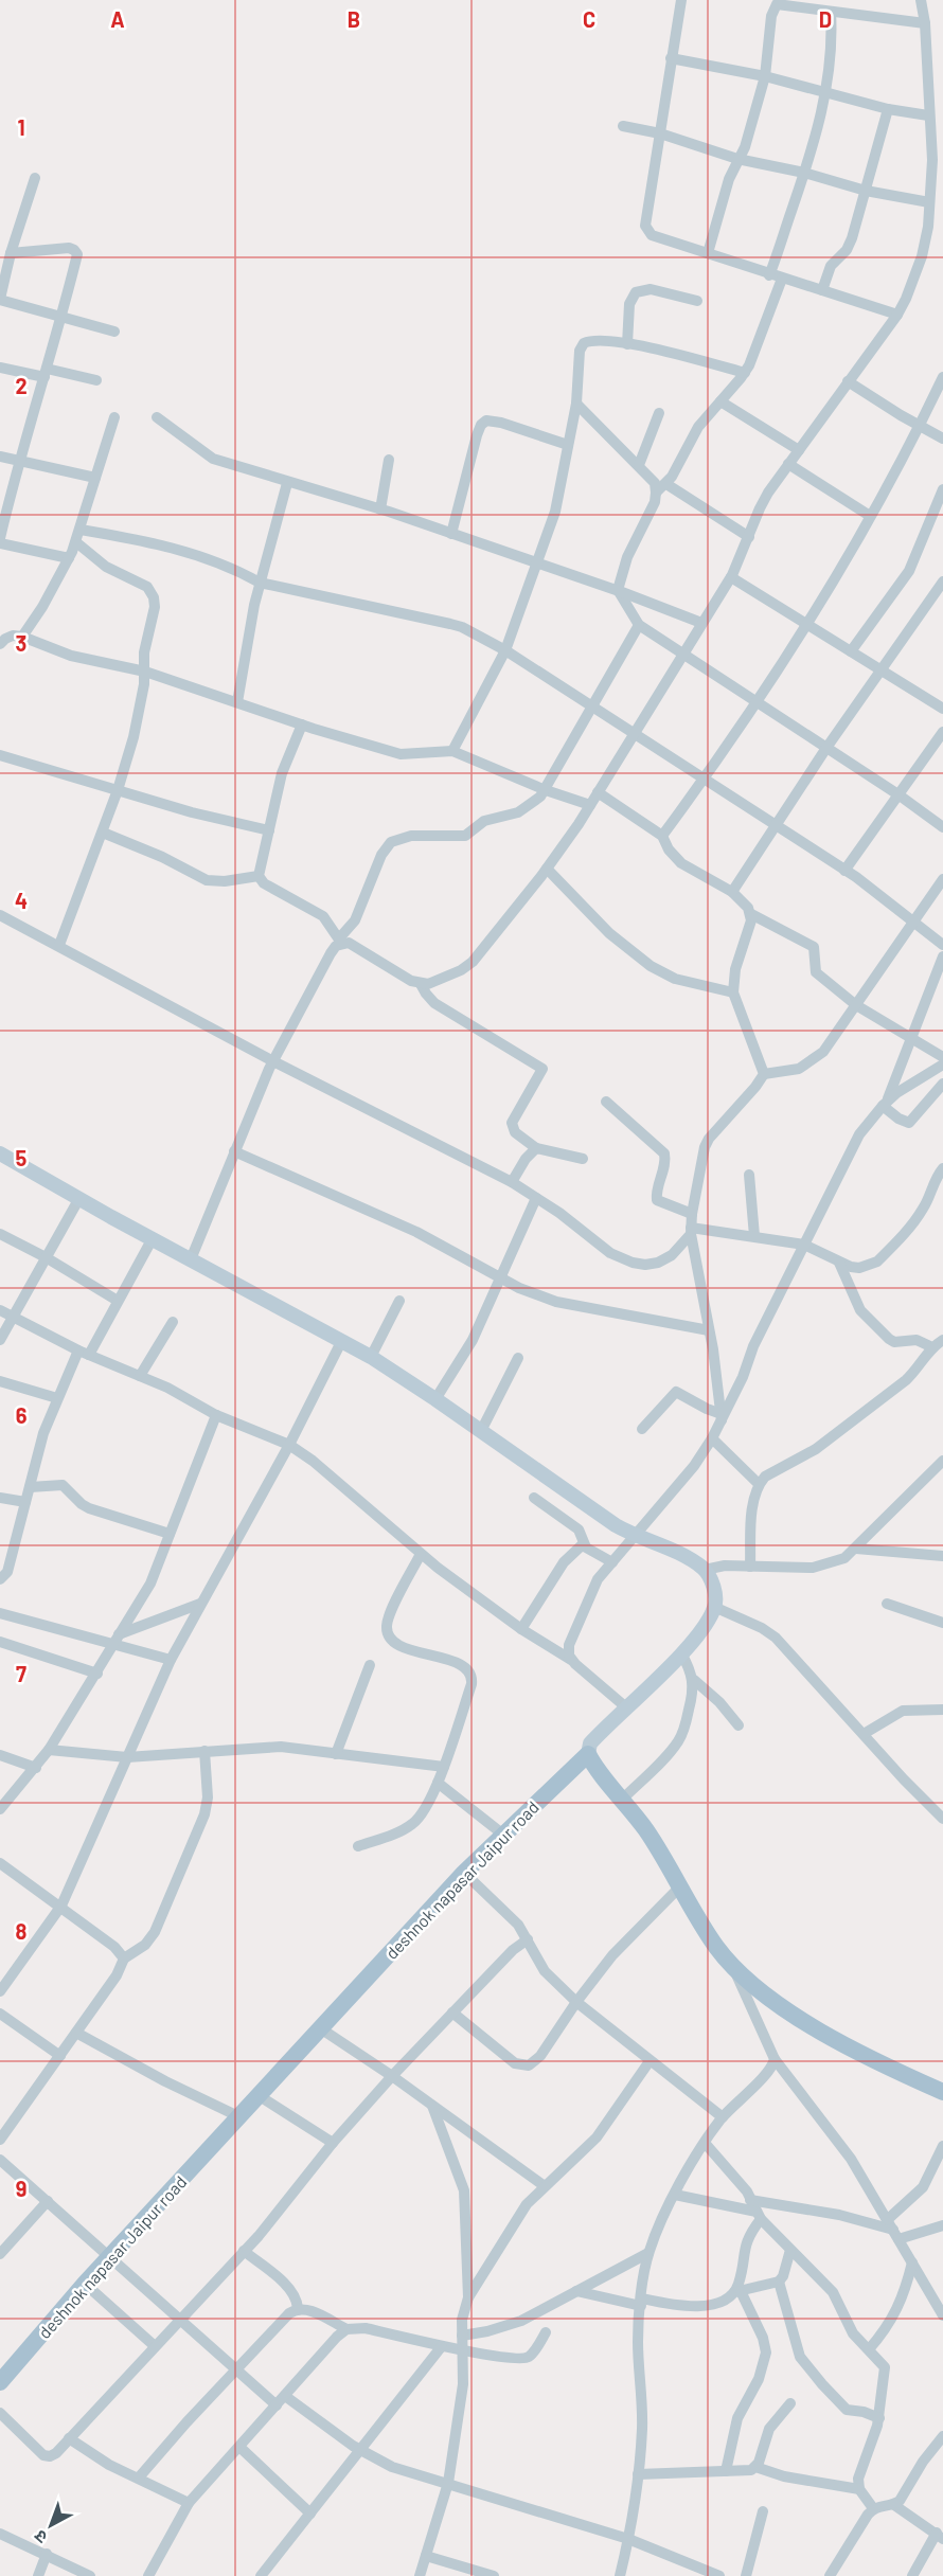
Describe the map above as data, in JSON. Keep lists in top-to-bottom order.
{
  "streets": {
    "main road": ["deshnok napasar Jaipur road"]
  },
  "north": "bottom left",
  "grid": {
    "columns": [
      "A",
      "B",
      "C",
      "D"
    ],
    "rows": [
      "1",
      "2",
      "3",
      "4",
      "5",
      "6",
      "7",
      "8",
      "9"
    ]
  }
}
